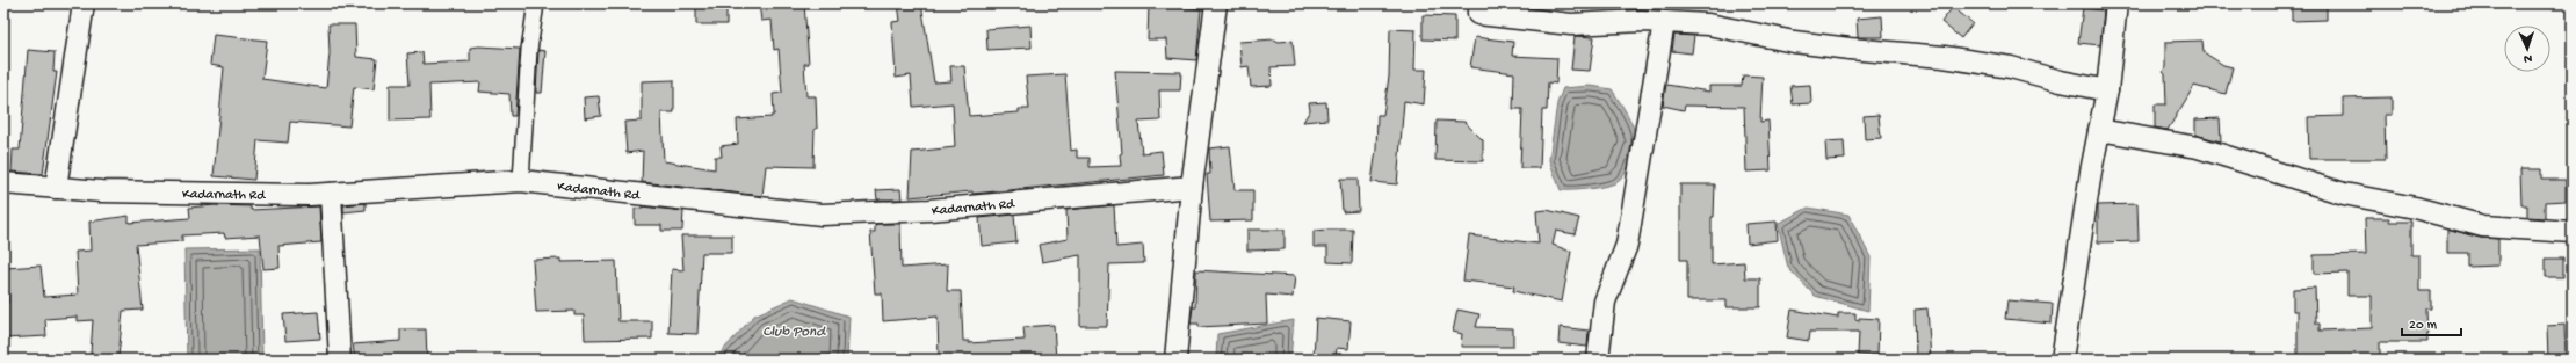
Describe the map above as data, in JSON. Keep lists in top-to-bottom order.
{
  "streets": {
    "street": ["Kadarnath Rd"]
  },
  "water": ["Club Pond"],
  "scale_bar": "20 m",
  "north": "bottom"
}
